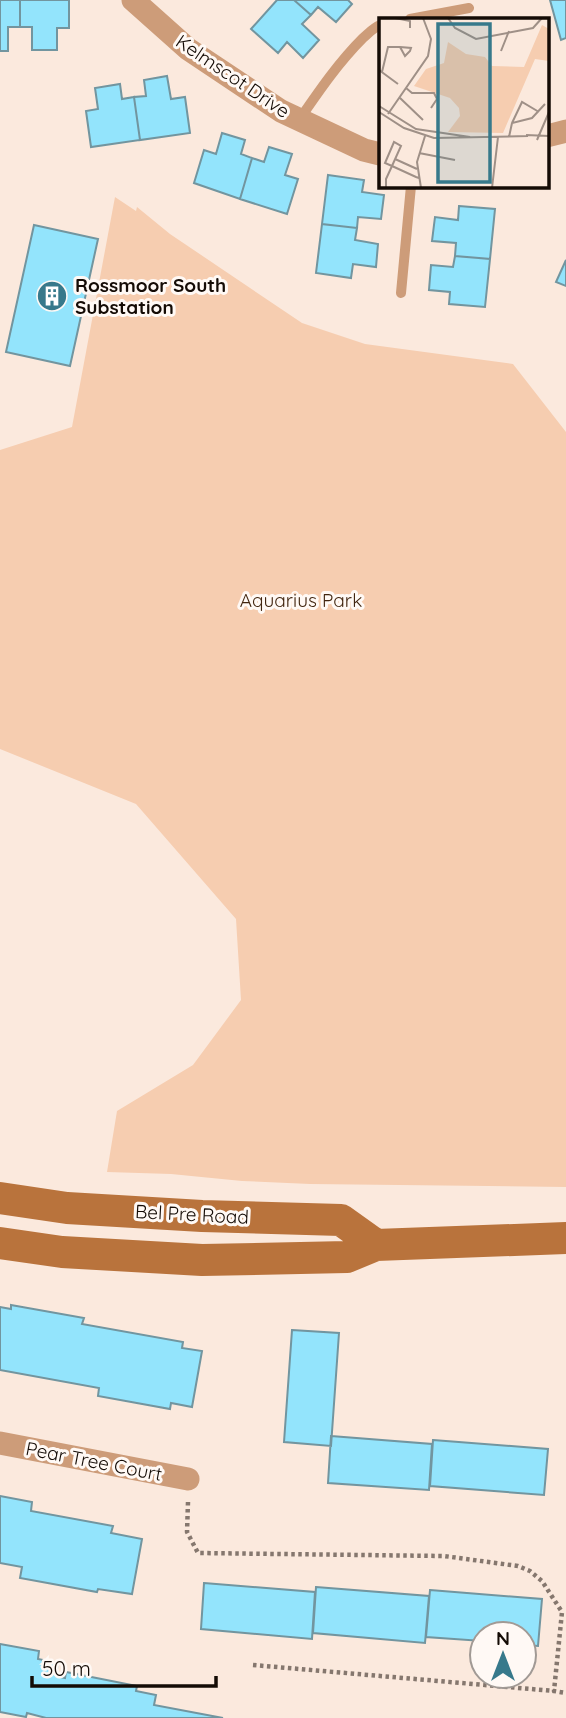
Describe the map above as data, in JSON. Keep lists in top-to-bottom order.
{
  "streets": {
    "main road": ["Bel Pre Road"],
    "street": ["Kelmscot Drive", "Pear Tree Court"]
  },
  "parks": ["Aquarius Park"],
  "places": {
    "building": ["Rossmoor South Substation"]
  },
  "scale_bar": "50 m",
  "north": "top"
}
